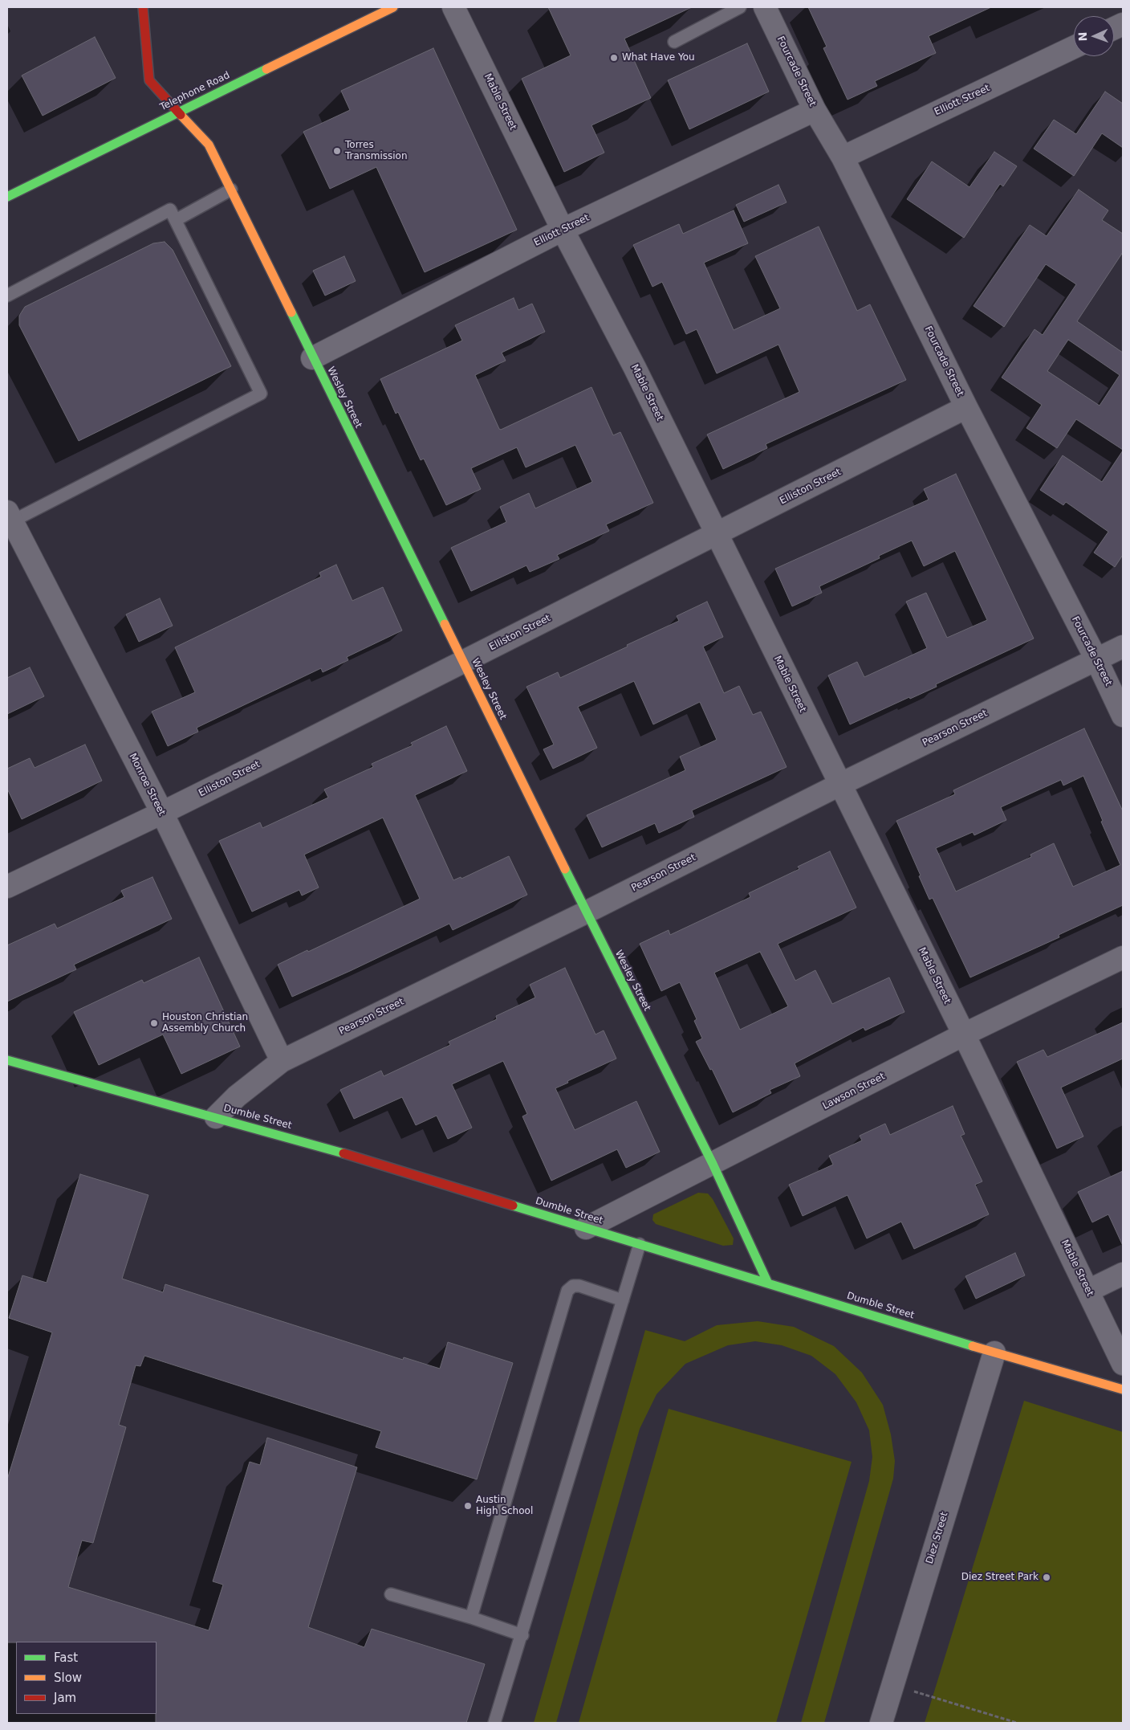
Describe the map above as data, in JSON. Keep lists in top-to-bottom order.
{
  "streets": {
    "street": [
      "Fourcade Street",
      "Telephone Road",
      "Elliott Street",
      "Mable Street",
      "Wesley Street",
      "Elliston Street",
      "Pearson Street",
      "Monroe Street",
      "Lawson Street",
      "Dumble Street",
      "Diez Street"
    ]
  },
  "crossings": [
    ["Fourcade Street", "Elliott Street"],
    ["Fourcade Street", "Elliston Street"],
    ["Fourcade Street", "Pearson Street"],
    ["Telephone Road", "Wesley Street"],
    ["Elliott Street", "Mable Street"],
    ["Elliott Street", "Wesley Street"],
    ["Mable Street", "Elliston Street"],
    ["Mable Street", "Pearson Street"],
    ["Mable Street", "Lawson Street"],
    ["Wesley Street", "Elliston Street"],
    ["Wesley Street", "Pearson Street"],
    ["Wesley Street", "Lawson Street"],
    ["Wesley Street", "Dumble Street"],
    ["Elliston Street", "Monroe Street"],
    ["Pearson Street", "Monroe Street"],
    ["Pearson Street", "Dumble Street"],
    ["Lawson Street", "Dumble Street"],
    ["Dumble Street", "Diez Street"]
  ],
  "places": [
    "What Have You",
    "Torres Transmission",
    "Houston Christian Assembly Church",
    "Austin High School",
    "Diez Street Park"
  ],
  "legend": ["Fast", "Slow", "Jam"],
  "north": "left"
}
